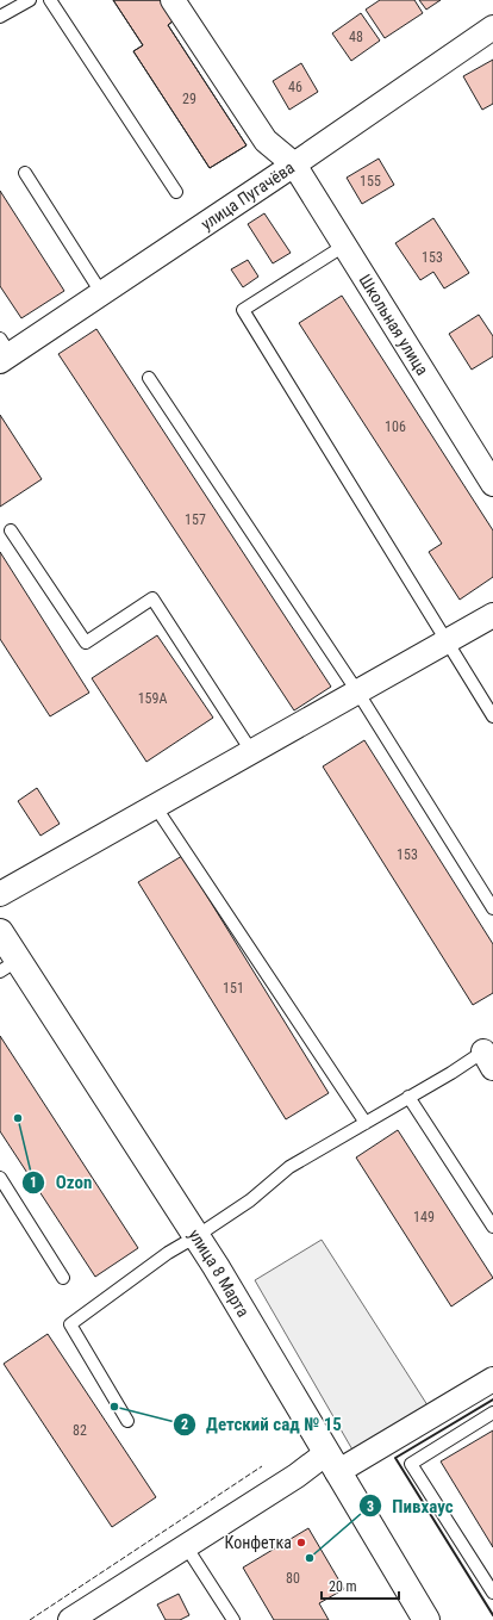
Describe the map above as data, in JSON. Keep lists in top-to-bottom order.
{
  "streets": {
    "main road": ["улица 8 Марта"],
    "street": ["улица Пугачёва", "Школьная улица"]
  },
  "crossings": [
    ["улица Пугачёва", "Школьная улица"]
  ],
  "places": [
    "Ozon",
    "Детский сад № 15",
    "Конфетка",
    "Пивхаус"
  ],
  "house_numbers": [
    "48",
    "46",
    "29",
    "155",
    "153",
    "106",
    "157",
    "159А",
    "153",
    "151",
    "149",
    "82",
    "80"
  ],
  "scale_bar": "20 m"
}
